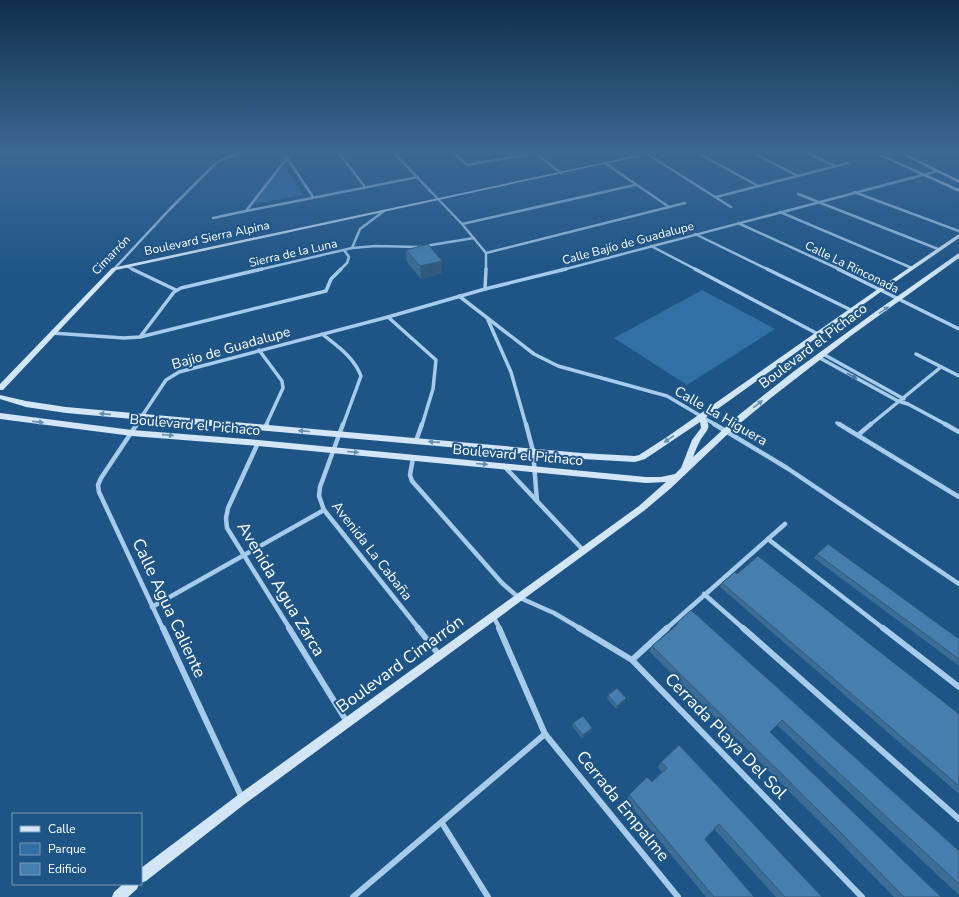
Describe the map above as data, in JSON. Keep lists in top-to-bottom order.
{
  "streets": {
    "street": [
      "Boulevard Sierra Alpina",
      "Calle Bajío de Guadalupe",
      "Sierra de la Luna",
      "Cimarrón",
      "Calle La Rinconada",
      "Boulevard el Pichaco",
      "Bajio de Guadalupe",
      "Calle La Higuera",
      "Avenida La Cabaña",
      "Avenida Agua Zarca",
      "Calle Agua Caliente",
      "Boulevard Cimarrón",
      "Cerrada Playa Del Sol",
      "Cerrada Empalme"
    ]
  },
  "crossings": [
    ["Boulevard Sierra Alpina", "Cimarrón"],
    ["Calle Bajío de Guadalupe", "Calle La Rinconada"],
    ["Calle Bajío de Guadalupe", "Bajio de Guadalupe"],
    ["Calle Bajío de Guadalupe", "Calle La Higuera"],
    ["Calle Bajío de Guadalupe", "Avenida La Cabaña"],
    ["Calle La Rinconada", "Boulevard el Pichaco"],
    ["Boulevard el Pichaco", "Bajio de Guadalupe"],
    ["Boulevard el Pichaco", "Calle La Higuera"],
    ["Boulevard el Pichaco", "Avenida La Cabaña"],
    ["Boulevard el Pichaco", "Avenida Agua Zarca"],
    ["Boulevard el Pichaco", "Calle Agua Caliente"],
    ["Boulevard el Pichaco", "Boulevard Cimarrón"],
    ["Boulevard el Pichaco", "Cerrada Playa Del Sol"],
    ["Bajio de Guadalupe", "Avenida La Cabaña"],
    ["Bajio de Guadalupe", "Calle Agua Caliente"],
    ["Avenida La Cabaña", "Boulevard Cimarrón"],
    ["Avenida Agua Zarca", "Boulevard Cimarrón"],
    ["Calle Agua Caliente", "Boulevard Cimarrón"],
    ["Boulevard Cimarrón", "Cerrada Playa Del Sol"],
    ["Boulevard Cimarrón", "Cerrada Empalme"]
  ],
  "legend": ["Calle", "Parque", "Edificio"]
}
